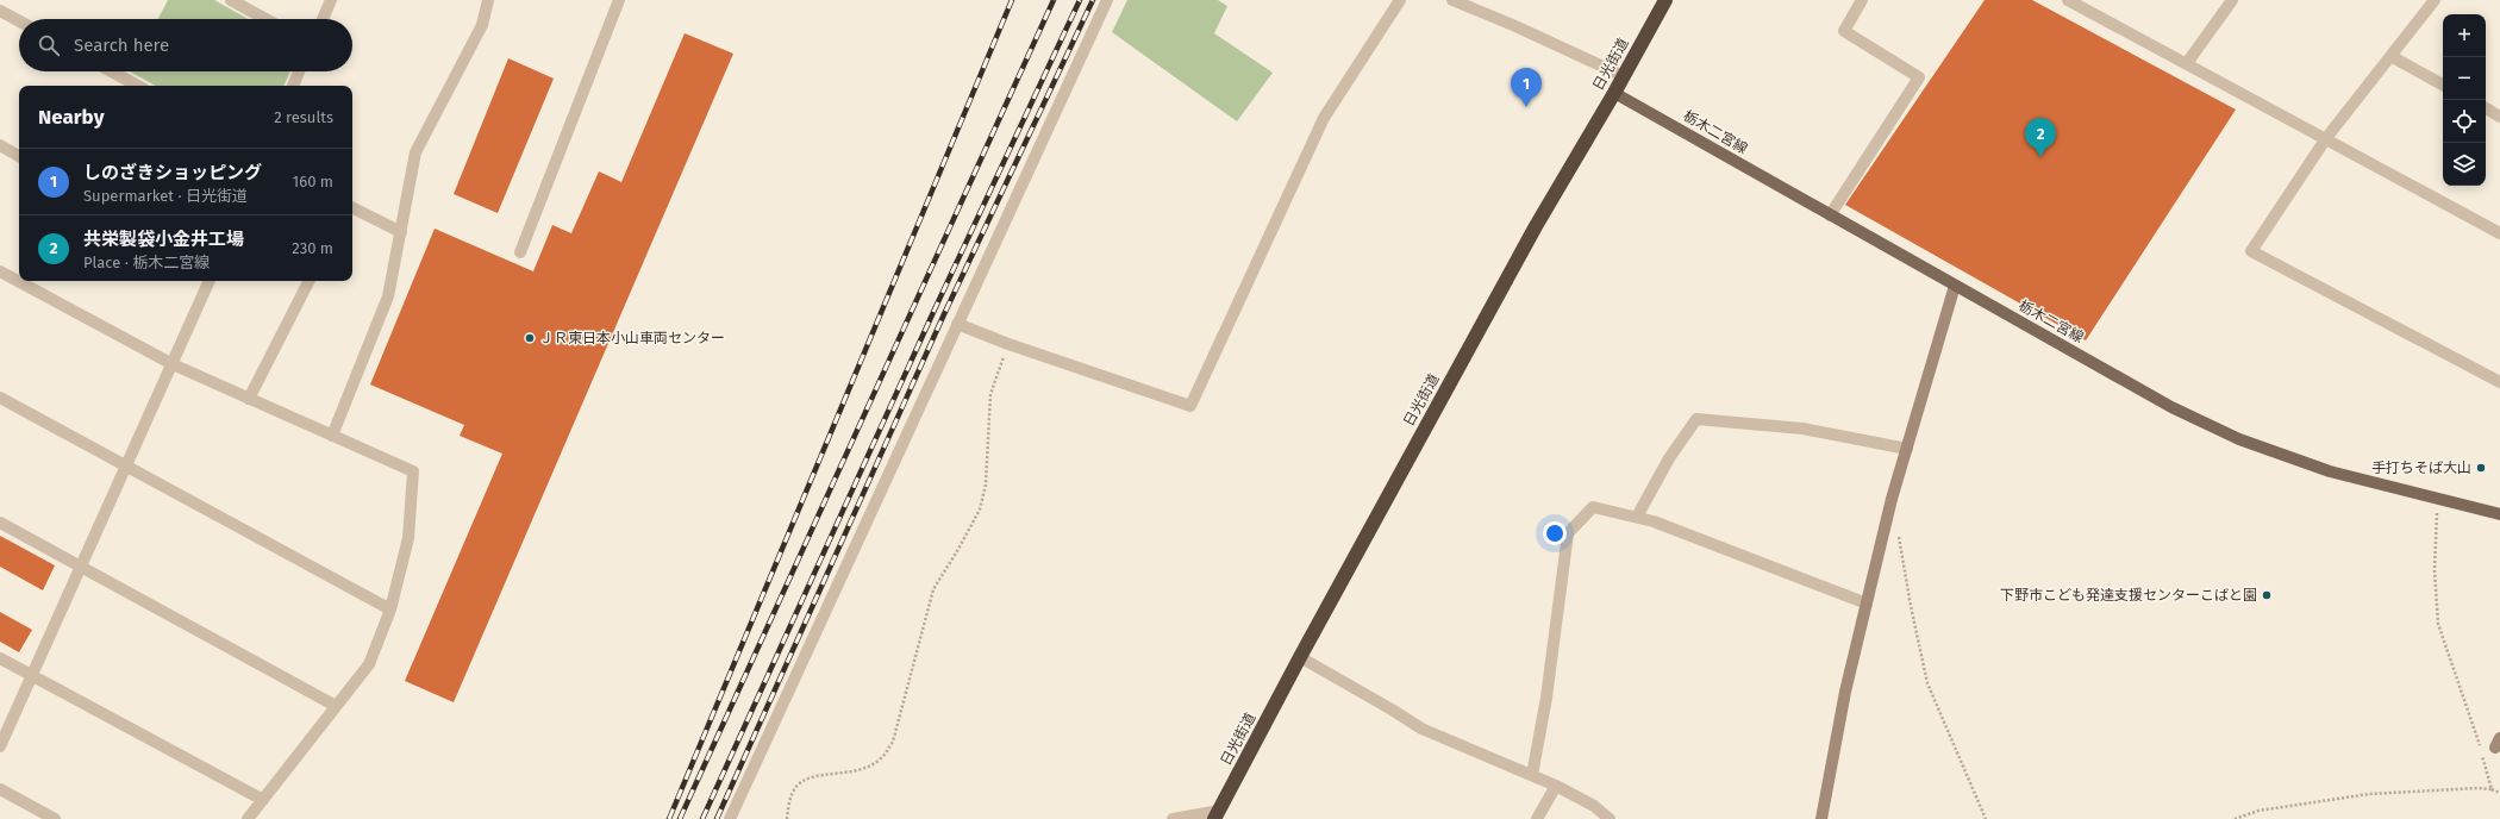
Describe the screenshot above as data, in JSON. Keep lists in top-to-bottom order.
{
  "streets": {
    "highway": ["日光街道"],
    "main road": ["栃木二宮線"]
  },
  "crossings": [
    ["日光街道", "栃木二宮線"]
  ],
  "places": ["ＪＲ東日本小山車両センター", "手打ちそば大山", "下野市こども発達支援センターこばと園"],
  "page": {
    "map_buttons": ["+", "−"],
    "search": "Search here",
    "pins": ["1", "2"],
    "heading": ["Nearby", "2 results"],
    "list": [
      {
        "mark": "1",
        "name": "しのざきショッピング",
        "note": "Supermarket · 日光街道",
        "value": "160 m"
      },
      {
        "mark": "2",
        "name": "共栄製袋小金井工場",
        "note": "Place · 栃木二宮線",
        "value": "230 m"
      }
    ]
  }
}
